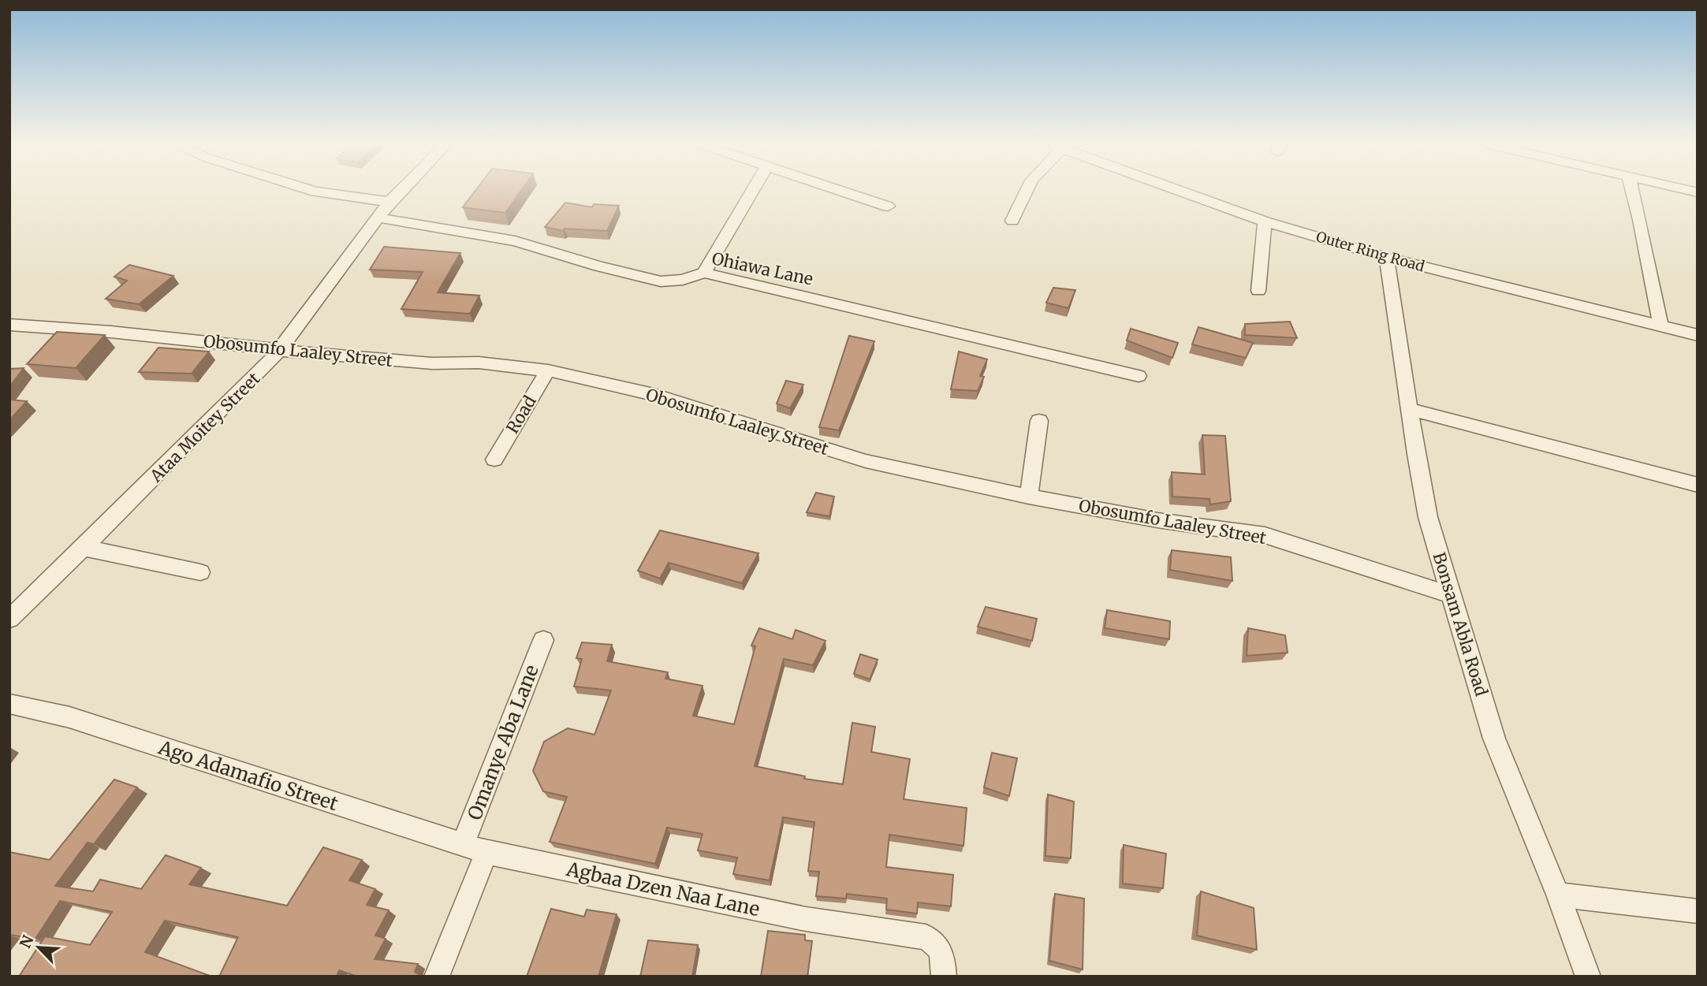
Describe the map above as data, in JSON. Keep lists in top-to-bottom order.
{
  "streets": {
    "street": [
      "Outer Ring Road",
      "Ohiawa Lane",
      "Obosumfo Laaley Street",
      "Road",
      "Ataa Moitey Street",
      "Bonsam Abla Road",
      "Omanye Aba Lane",
      "Ago Adamafio Street",
      "Agbaa Dzen Naa Lane"
    ]
  },
  "crossings": [
    ["Outer Ring Road", "Bonsam Abla Road"],
    ["Ohiawa Lane", "Ataa Moitey Street"],
    ["Obosumfo Laaley Street", "Road"],
    ["Obosumfo Laaley Street", "Ataa Moitey Street"],
    ["Obosumfo Laaley Street", "Bonsam Abla Road"],
    ["Omanye Aba Lane", "Ago Adamafio Street"],
    ["Ago Adamafio Street", "Agbaa Dzen Naa Lane"]
  ],
  "north": "top left"
}
